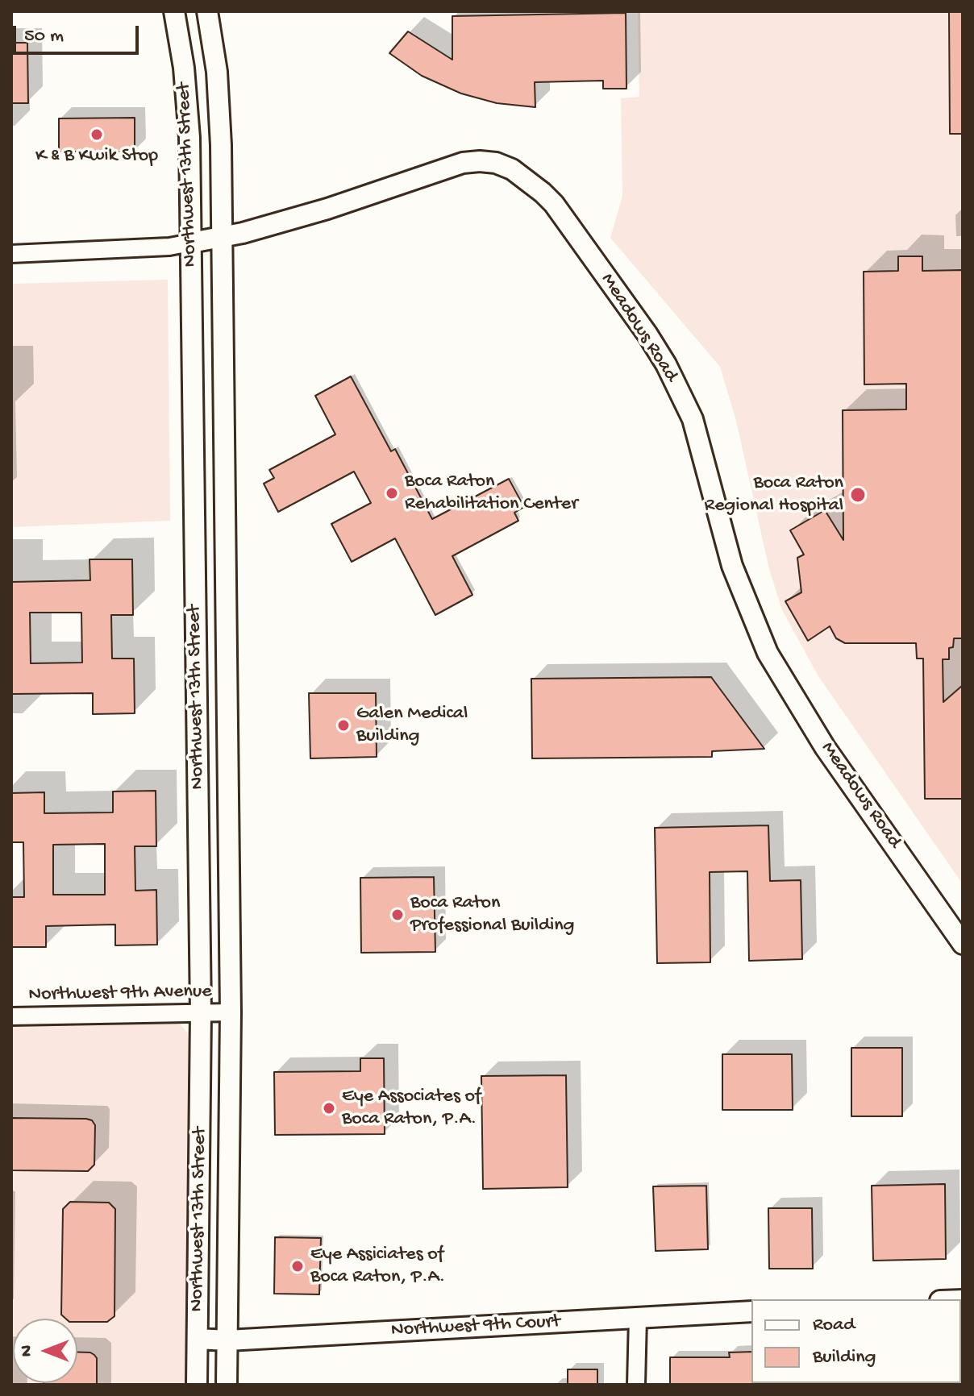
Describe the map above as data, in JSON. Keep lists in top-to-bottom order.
{
  "streets": {
    "street": [
      "Northwest 13th Street",
      "Meadows Road",
      "Northwest 9th Avenue",
      "Northwest 9th Court"
    ]
  },
  "crossings": [
    ["Northwest 13th Street", "Meadows Road"],
    ["Northwest 13th Street", "Northwest 9th Avenue"],
    ["Northwest 13th Street", "Northwest 9th Court"]
  ],
  "places": [
    "K & B Kwik Stop",
    "Boca Raton Rehabilitation Center",
    "Boca Raton Regional Hospital",
    "Galen Medical Building",
    "Boca Raton Professional Building",
    "Eye Associates of Boca Raton, P.A.",
    "Eye Assiciates of Boca Raton, P.A."
  ],
  "legend": ["Road", "Building"],
  "scale_bar": "50 m",
  "north": "left"
}
